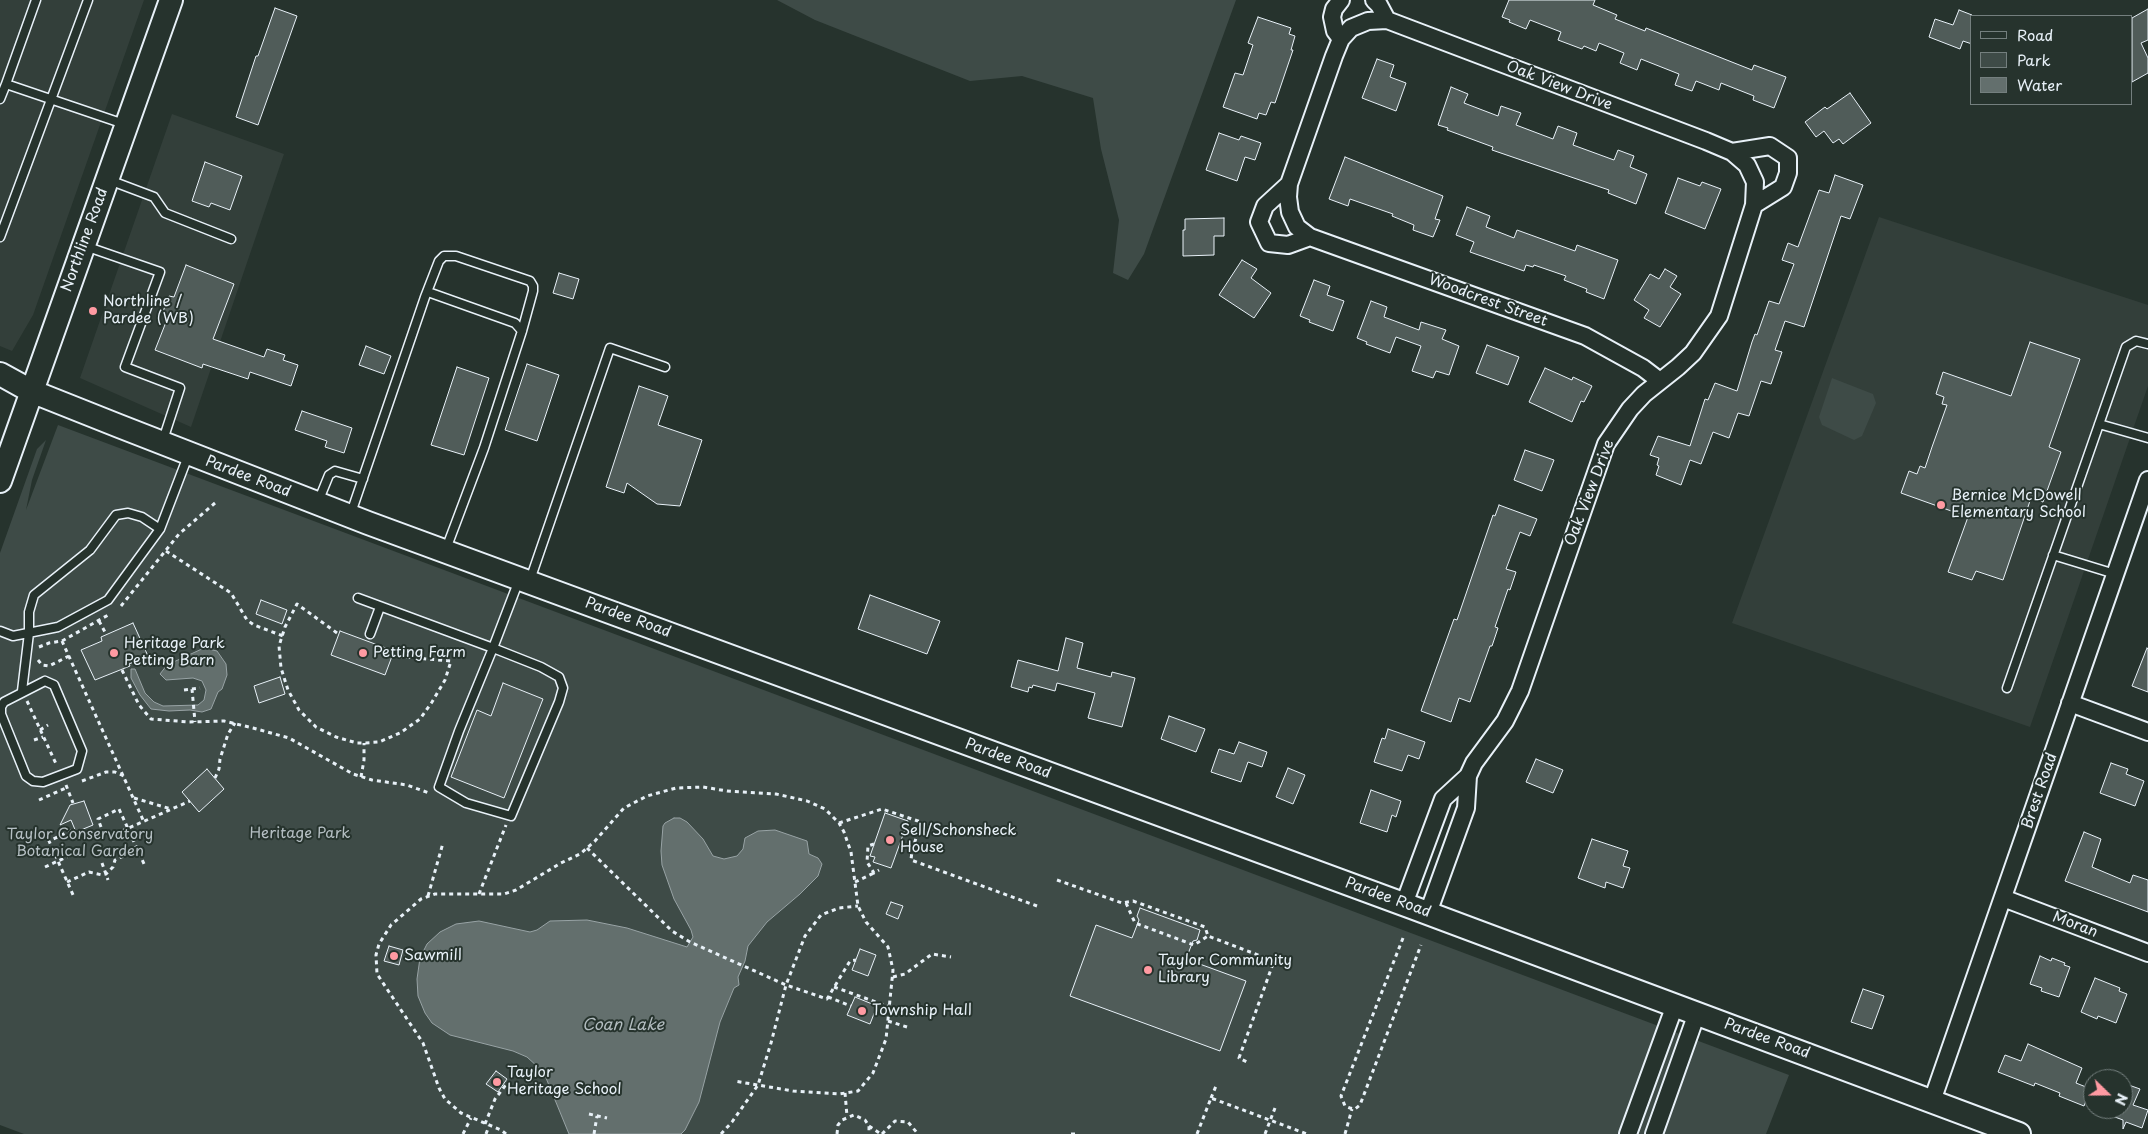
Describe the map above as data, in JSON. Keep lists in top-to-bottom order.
{
  "streets": {
    "main road": ["Northline Road", "Pardee Road"],
    "street": [
      "Oak View Drive",
      "Woodcrest Street",
      "Brest Road",
      "Moran"
    ]
  },
  "crossings": [
    ["Oak View Drive", "Woodcrest Street"],
    ["Oak View Drive", "Pardee Road"],
    ["Northline Road", "Pardee Road"],
    ["Pardee Road", "Brest Road"],
    ["Brest Road", "Moran"]
  ],
  "water": ["Coan Lake"],
  "parks": ["Heritage Park", "Taylor Conservatory Botanical Garden"],
  "places": [
    "Northline / Pardee (WB)",
    "Bernice McDowell Elementary School",
    "Heritage Park Petting Barn",
    "Petting Farm",
    "Sell/Schonsheck House",
    "Sawmill",
    "Taylor Community Library",
    "Township Hall",
    "Taylor Heritage School"
  ],
  "legend": ["Road", "Park", "Water"],
  "north": "right"
}
